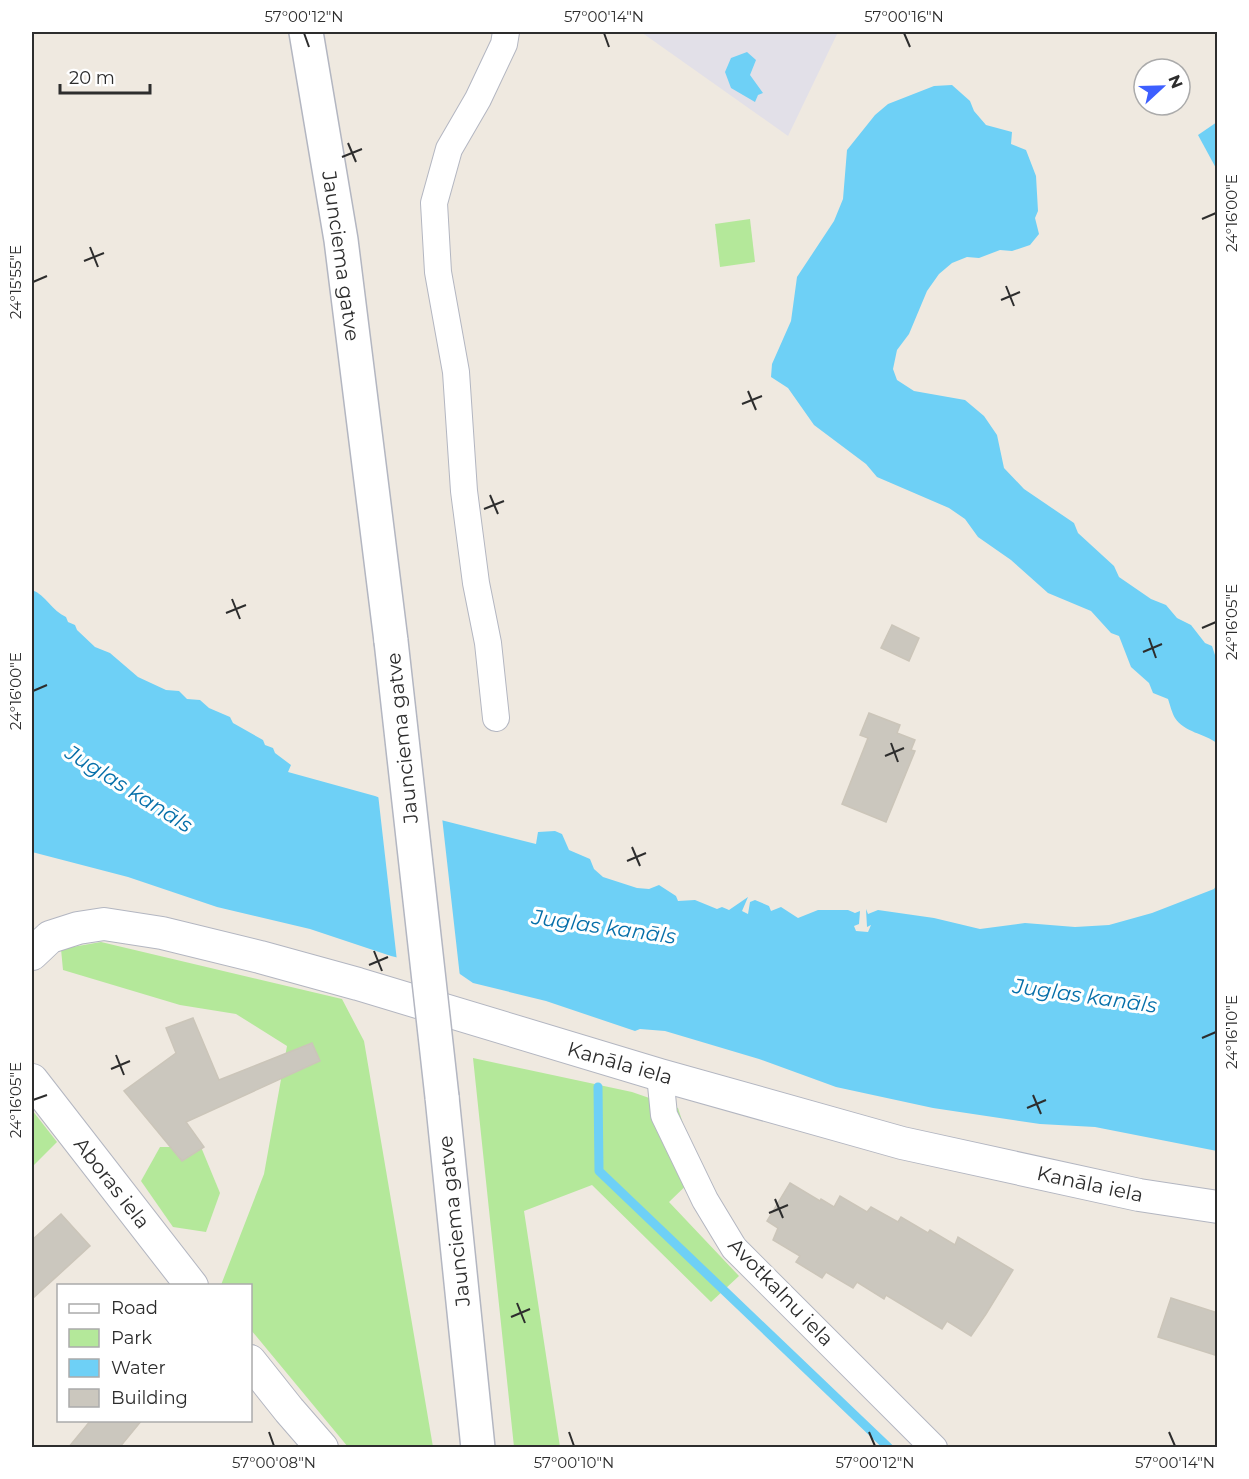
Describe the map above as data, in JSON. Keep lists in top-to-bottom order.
{
  "streets": {
    "main road": ["Jaunciema gatve"],
    "street": ["Kanāla iela", "Aboras iela", "Avotkalnu iela"]
  },
  "crossings": [
    ["Kanāla iela", "Avotkalnu iela"]
  ],
  "water": ["Juglas kanāls"],
  "legend": [
    "Road",
    "Park",
    "Water",
    "Building"
  ],
  "scale_bar": "20 m",
  "north": "right",
  "coordinates": [
    "57°00'12\"N",
    "57°00'14\"N",
    "57°00'16\"N",
    "24°16'00\"E",
    "24°15'55\"E",
    "24°16'05\"E",
    "24°16'10\"E",
    "57°00'08\"N",
    "57°00'10\"N"
  ]
}
